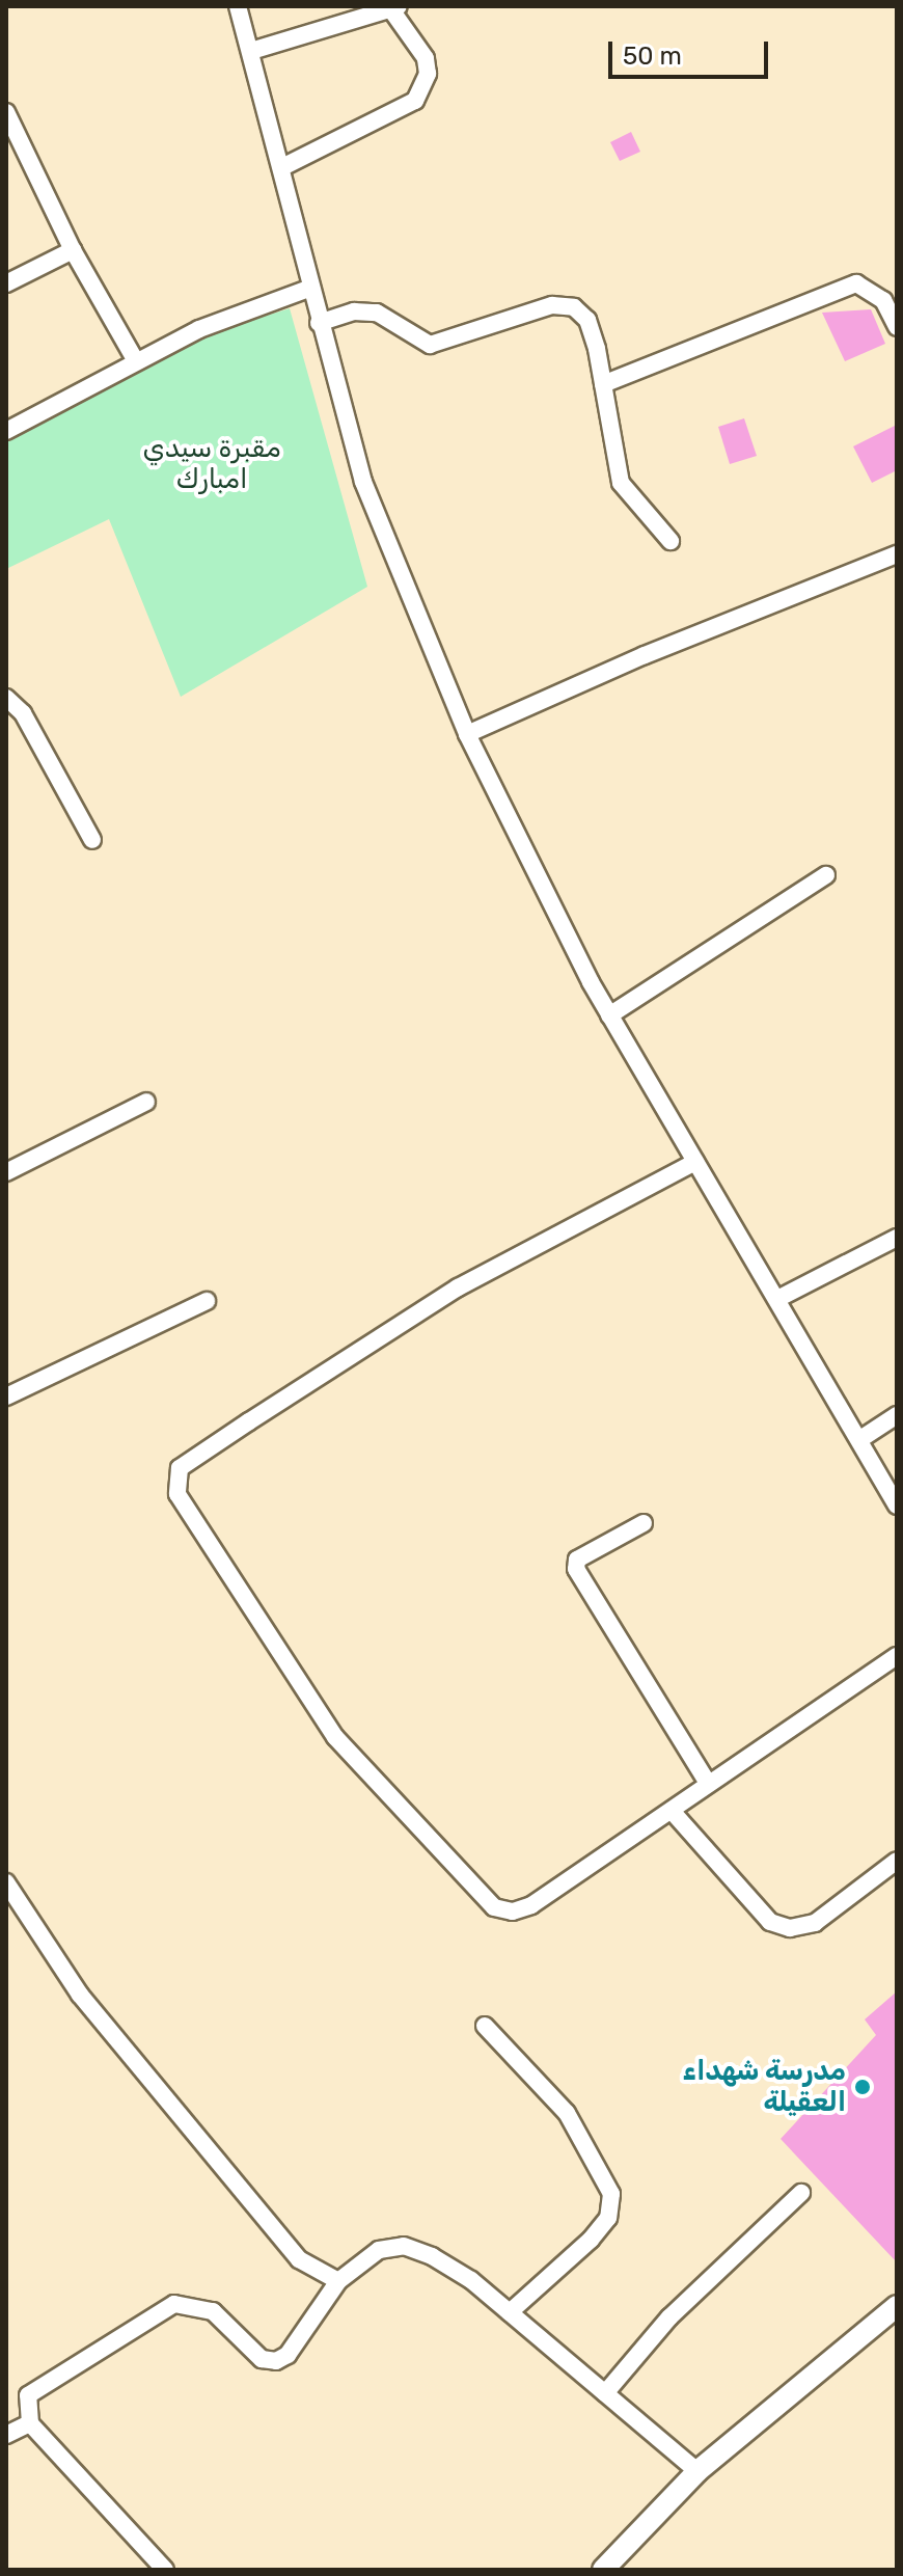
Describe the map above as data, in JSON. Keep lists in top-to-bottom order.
{
  "parks": ["مقبرة سيدي امبارك"],
  "places": ["مدرسة شهداء العقيلة"],
  "scale_bar": "50 m"
}
